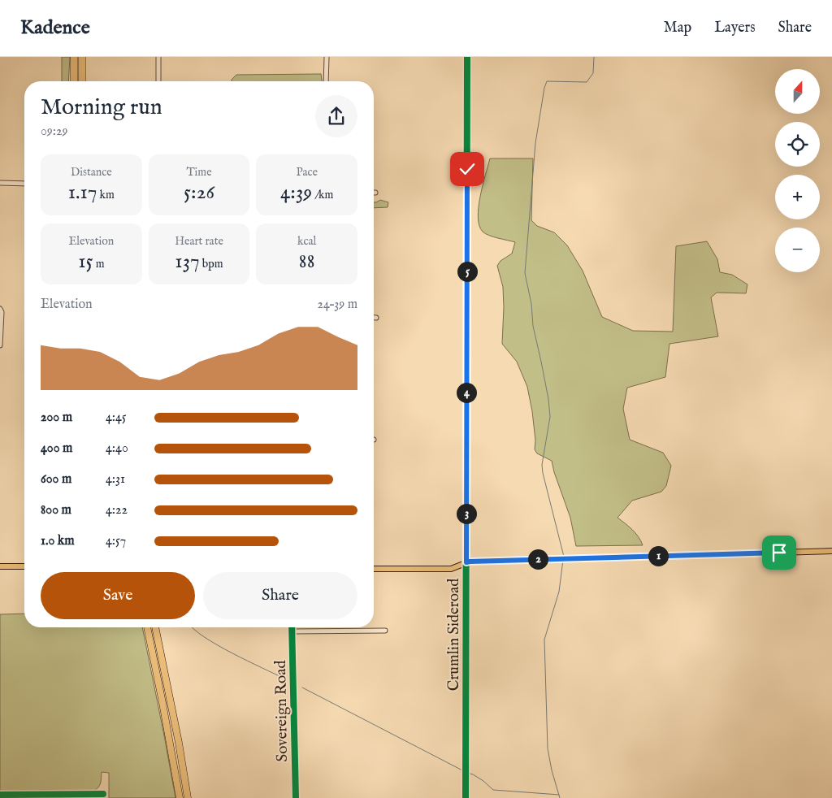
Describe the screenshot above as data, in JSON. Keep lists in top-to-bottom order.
{
  "streets": {
    "street": ["Crumlin Sideroad", "Sovereign Road"]
  },
  "north": "top",
  "page": {
    "header": "Kadence",
    "nav": ["Map", "Layers", "Share"],
    "map_buttons": ["+", "−"],
    "heading": ["Morning run", "09:29"],
    "stats": [
      ["Distance", "1.17 km"],
      ["Time", "5:26"],
      ["Pace", "4:39 /km"],
      ["Elevation", "15 m"],
      ["Heart rate", "137 bpm"],
      ["kcal", "88"]
    ],
    "pins": [
      "5",
      "4",
      "3",
      "1",
      "2"
    ],
    "chart": ["Elevation", "24–39 m"],
    "list": [
      {
        "name": "200 m",
        "note": "4:45"
      },
      {
        "name": "400 m",
        "note": "4:40"
      },
      {
        "name": "600 m",
        "note": "4:31"
      },
      {
        "name": "800 m",
        "note": "4:22"
      },
      {
        "name": "1.0 km",
        "note": "4:57"
      }
    ],
    "buttons": ["Save", "Share"]
  }
}
